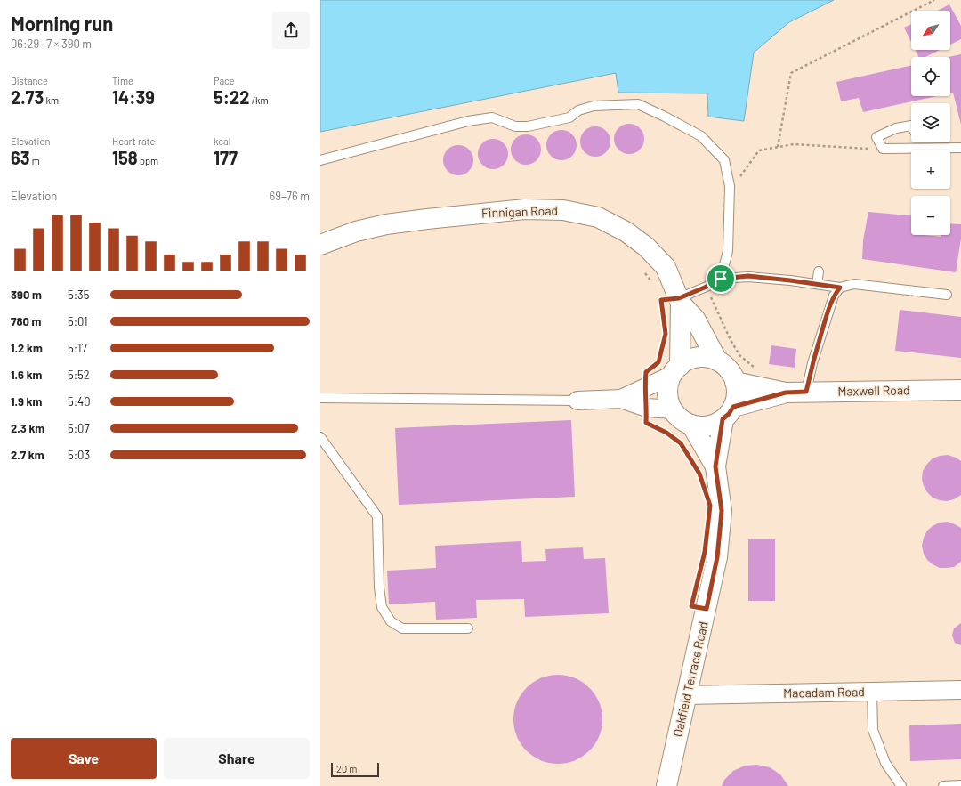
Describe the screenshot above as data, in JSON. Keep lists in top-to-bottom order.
{
  "streets": {
    "street": [
      "Finnigan Road",
      "Maxwell Road",
      "Oakfield Terrace Road",
      "Macadam Road"
    ]
  },
  "crossings": [
    ["Finnigan Road", "Maxwell Road"],
    ["Finnigan Road", "Oakfield Terrace Road"],
    ["Maxwell Road", "Oakfield Terrace Road"],
    ["Oakfield Terrace Road", "Macadam Road"]
  ],
  "scale_bar": "20 m",
  "north": "bottom left",
  "page": {
    "heading": ["Morning run", "06:29 · 7 × 390 m"],
    "map_buttons": ["+", "−"],
    "stats": [
      ["Distance", "2.73 km"],
      ["Time", "14:39"],
      ["Pace", "5:22 /km"],
      ["Elevation", "63 m"],
      ["Heart rate", "158 bpm"],
      ["kcal", "177"]
    ],
    "chart": ["Elevation", "69–76 m"],
    "list": [
      {
        "name": "390 m",
        "note": "5:35"
      },
      {
        "name": "780 m",
        "note": "5:01"
      },
      {
        "name": "1.2 km",
        "note": "5:17"
      },
      {
        "name": "1.6 km",
        "note": "5:52"
      },
      {
        "name": "1.9 km",
        "note": "5:40"
      },
      {
        "name": "2.3 km",
        "note": "5:07"
      },
      {
        "name": "2.7 km",
        "note": "5:03"
      }
    ],
    "buttons": ["Save", "Share"],
    "scale": "20 m"
  }
}
